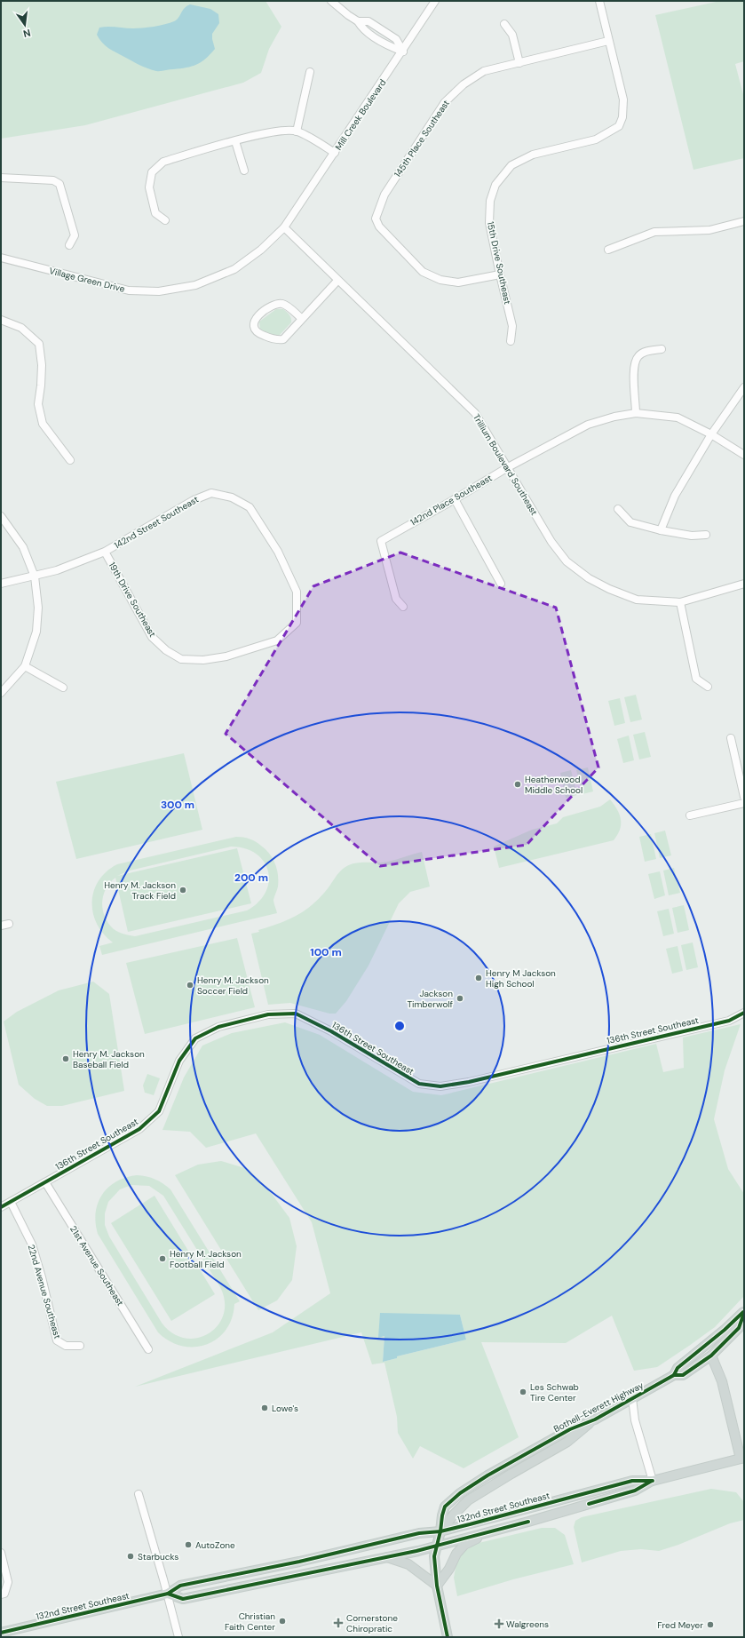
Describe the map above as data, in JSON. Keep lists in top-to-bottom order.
{
  "streets": {
    "main road": ["Bothell-Everett Highway", "132nd Street Southeast"],
    "street": [
      "Mill Creek Boulevard",
      "145th Place Southeast",
      "15th Drive Southeast",
      "Village Green Drive",
      "Trillium Boulevard Southeast",
      "142nd Place Southeast",
      "142nd Street Southeast",
      "19th Drive Southeast",
      "136th Street Southeast",
      "21st Avenue Southeast",
      "22nd Avenue Southeast"
    ]
  },
  "crossings": [
    ["Mill Creek Boulevard", "Village Green Drive"],
    ["Mill Creek Boulevard", "Trillium Boulevard Southeast"],
    ["145th Place Southeast", "15th Drive Southeast"],
    ["Village Green Drive", "Trillium Boulevard Southeast"],
    ["Trillium Boulevard Southeast", "142nd Place Southeast"],
    ["142nd Street Southeast", "19th Drive Southeast"],
    ["136th Street Southeast", "21st Avenue Southeast"],
    ["136th Street Southeast", "22nd Avenue Southeast"],
    ["Bothell-Everett Highway", "132nd Street Southeast"]
  ],
  "places": {
    "other": [
      "Heatherwood Middle School",
      "Henry M. Jackson Track Field",
      "Henry M Jackson High School",
      "Henry M. Jackson Soccer Field",
      "Jackson Timberwolf",
      "Henry M. Jackson Baseball Field",
      "Henry M. Jackson Football Field",
      "Les Schwab Tire Center",
      "Lowe's",
      "AutoZone",
      "Starbucks",
      "Christian Faith Center",
      "Fred Meyer"
    ],
    "health": ["Cornerstone Chiropratic", "Walgreens"]
  },
  "north": "bottom",
  "rings": ["300 m", "200 m", "100 m"]
}
